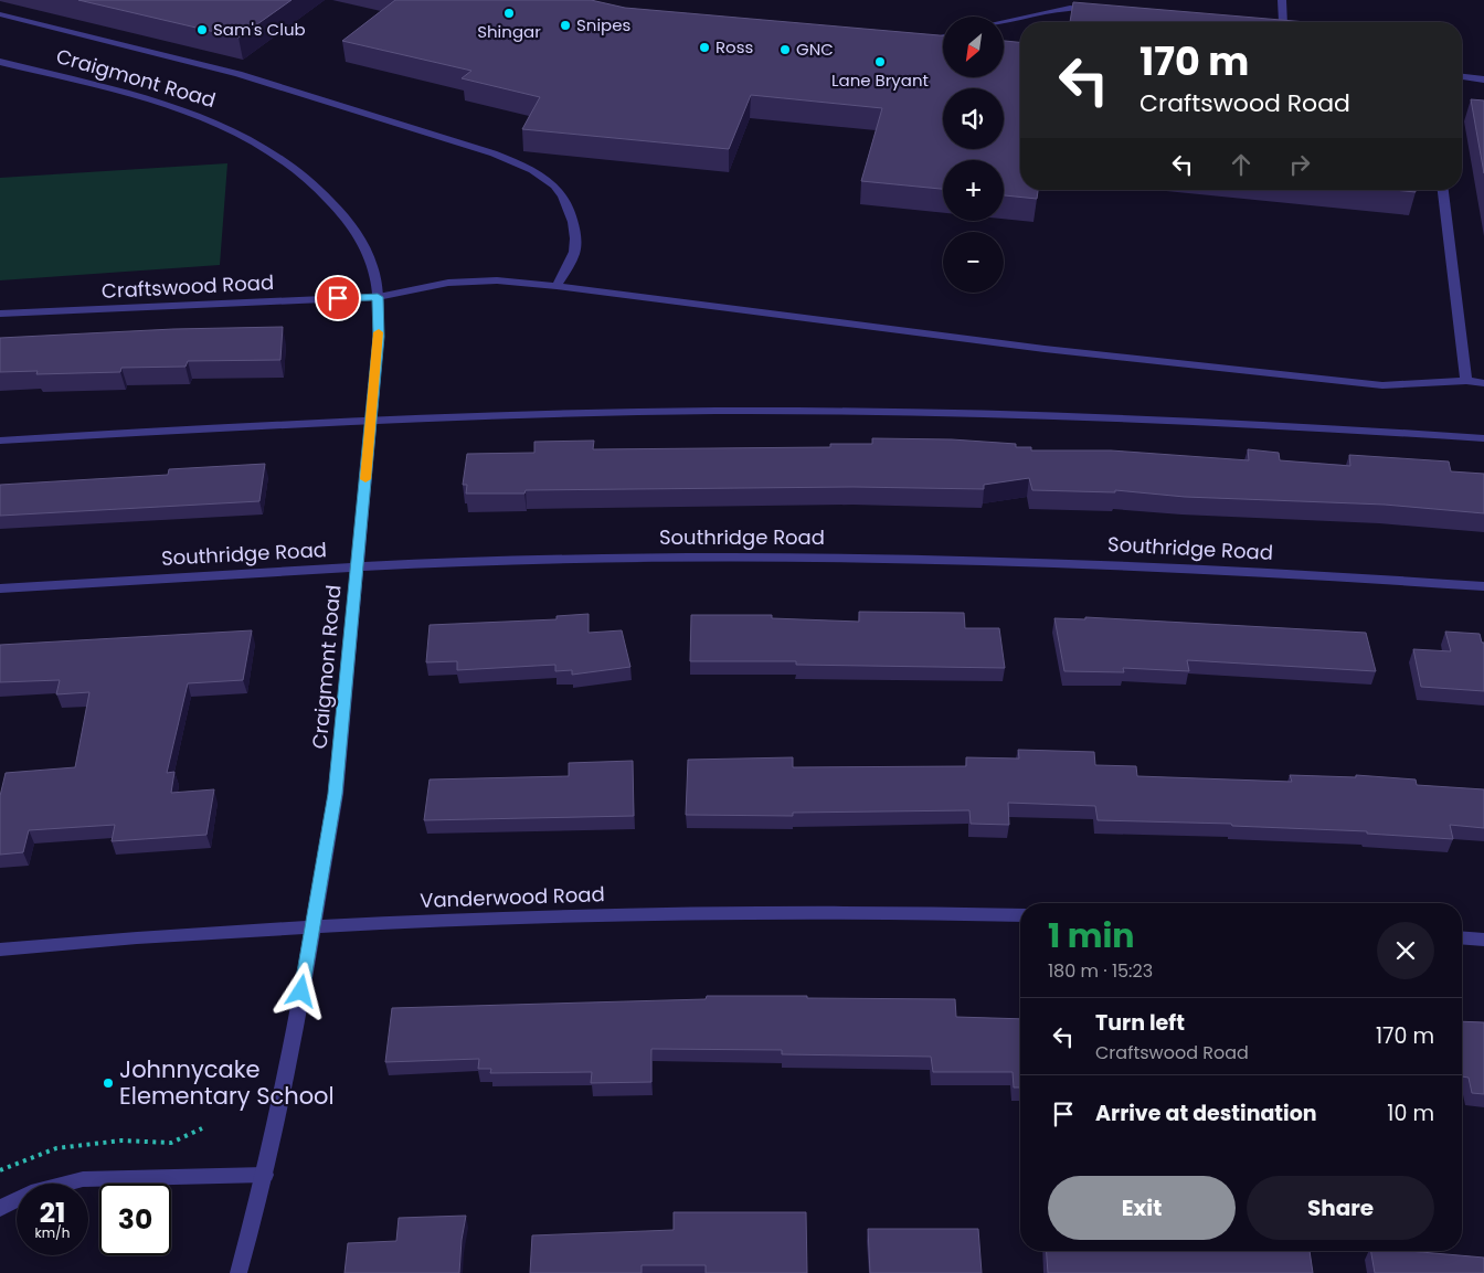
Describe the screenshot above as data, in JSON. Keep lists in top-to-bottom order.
{
  "streets": {
    "street": [
      "Craigmont Road",
      "Craftswood Road",
      "Southridge Road",
      "Vanderwood Road"
    ]
  },
  "crossings": [
    ["Craigmont Road", "Craftswood Road"],
    ["Craigmont Road", "Southridge Road"],
    ["Craigmont Road", "Vanderwood Road"]
  ],
  "places": [
    "Shingar",
    "Snipes",
    "Sam's Club",
    "Ross",
    "GNC",
    "Lane Bryant",
    "Johnnycake Elementary School"
  ],
  "north": "bottom left",
  "page": {
    "map_buttons": ["+", "−"],
    "turn": ["170 m", "Craftswood Road"],
    "heading": ["1 min", "180 m · 15:23"],
    "list": [
      {
        "name": "Turn left",
        "note": "Craftswood Road",
        "value": "170 m"
      },
      {
        "name": "Arrive at destination",
        "value": "10 m"
      }
    ],
    "buttons": ["Exit", "Share"],
    "speed": "21 km/h",
    "limit": "30"
  }
}
